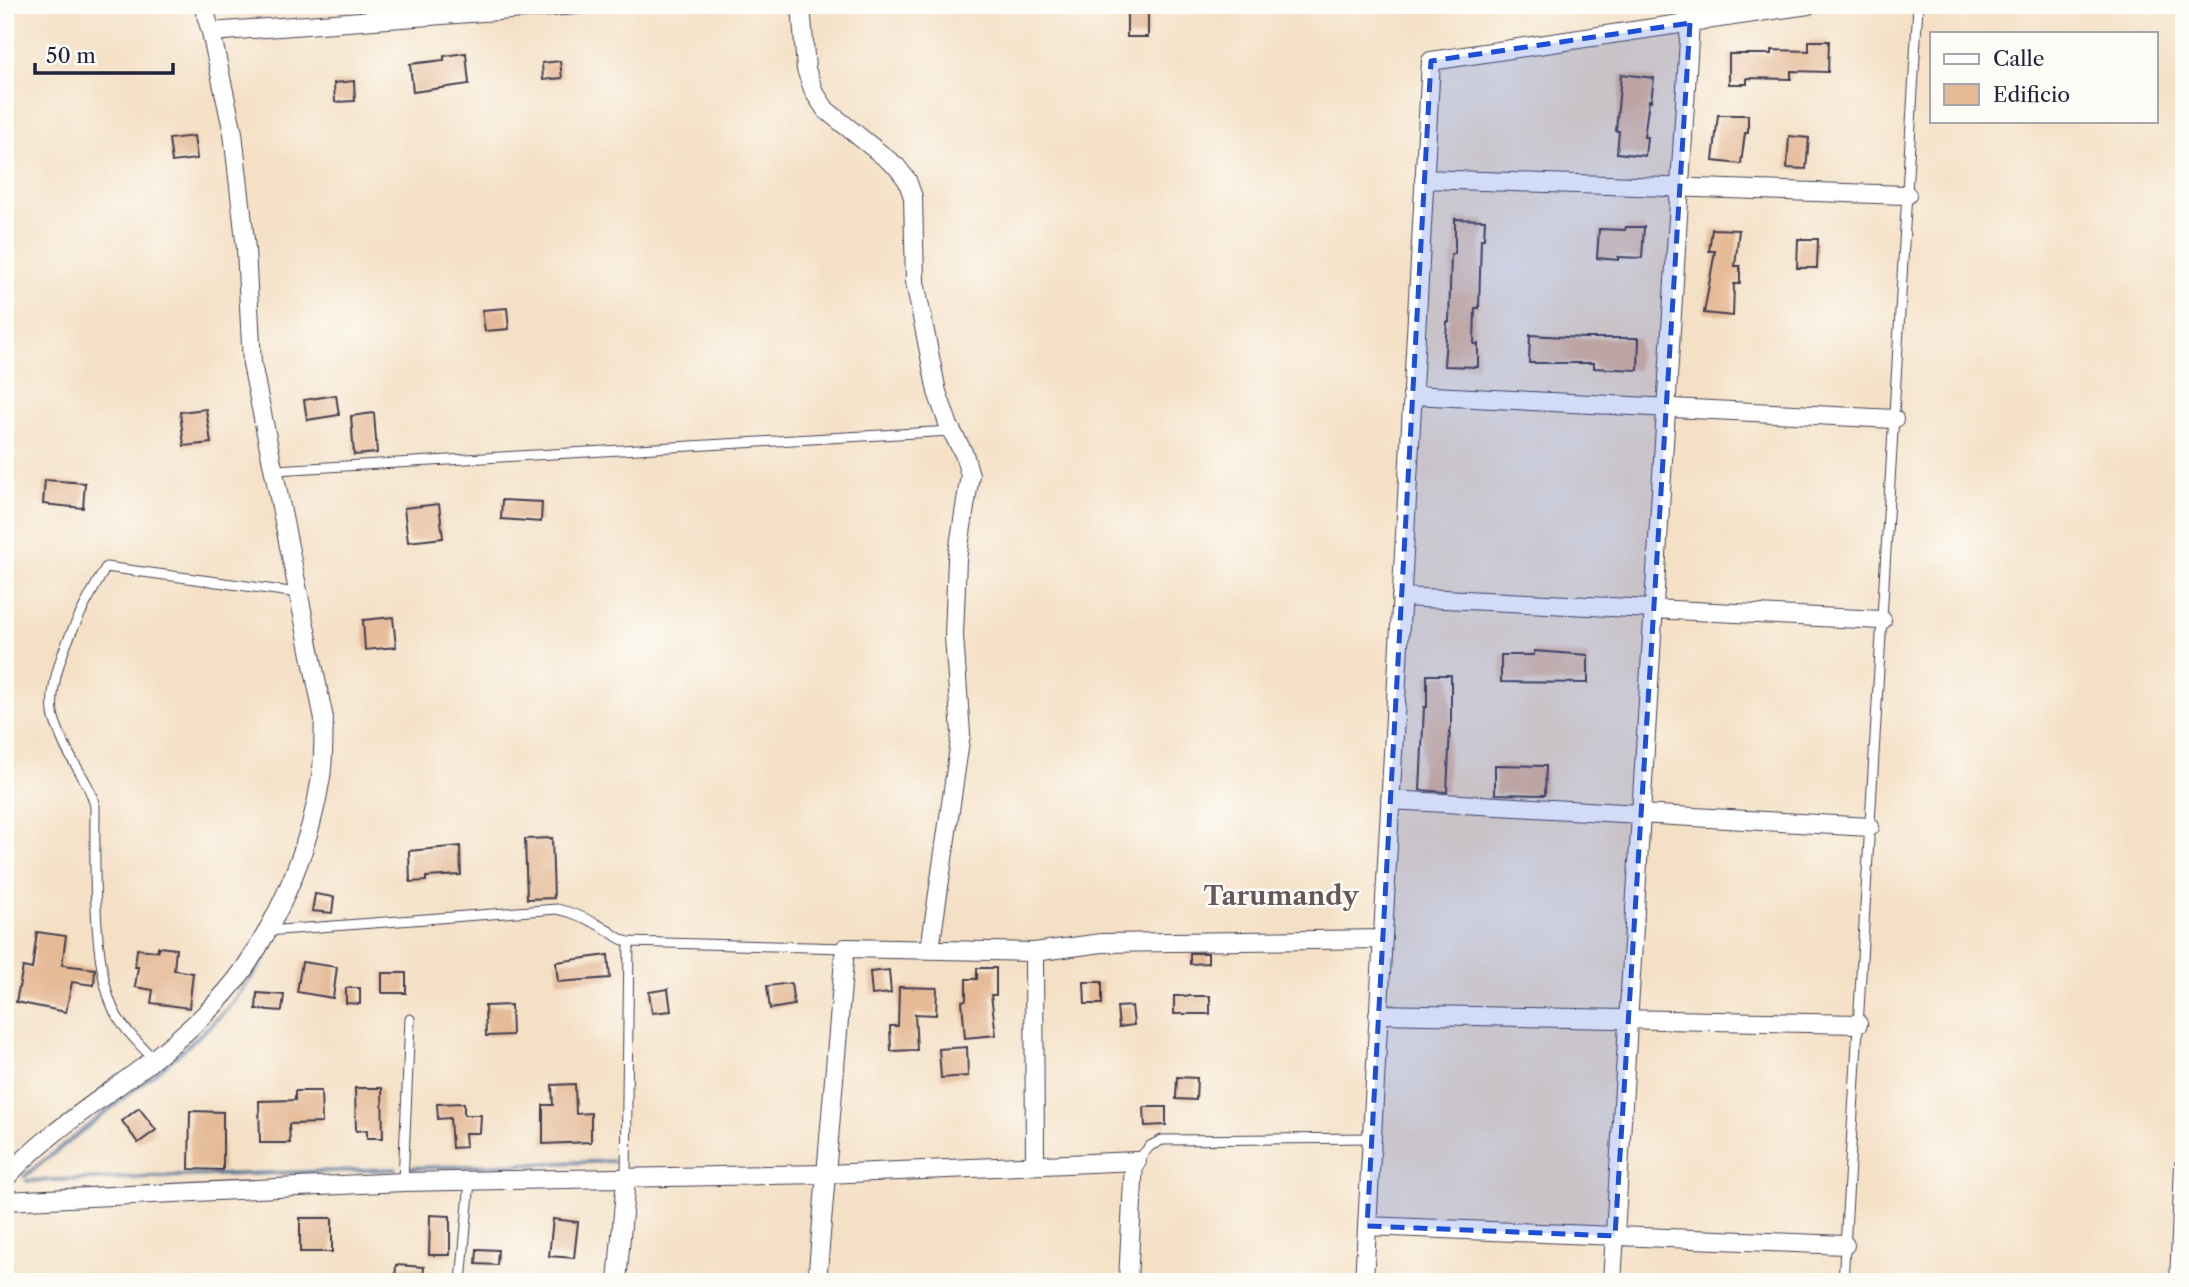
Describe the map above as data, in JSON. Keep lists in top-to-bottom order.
{
  "districts": ["Tarumandy"],
  "legend": ["Calle", "Edificio"],
  "scale_bar": "50 m"
}
